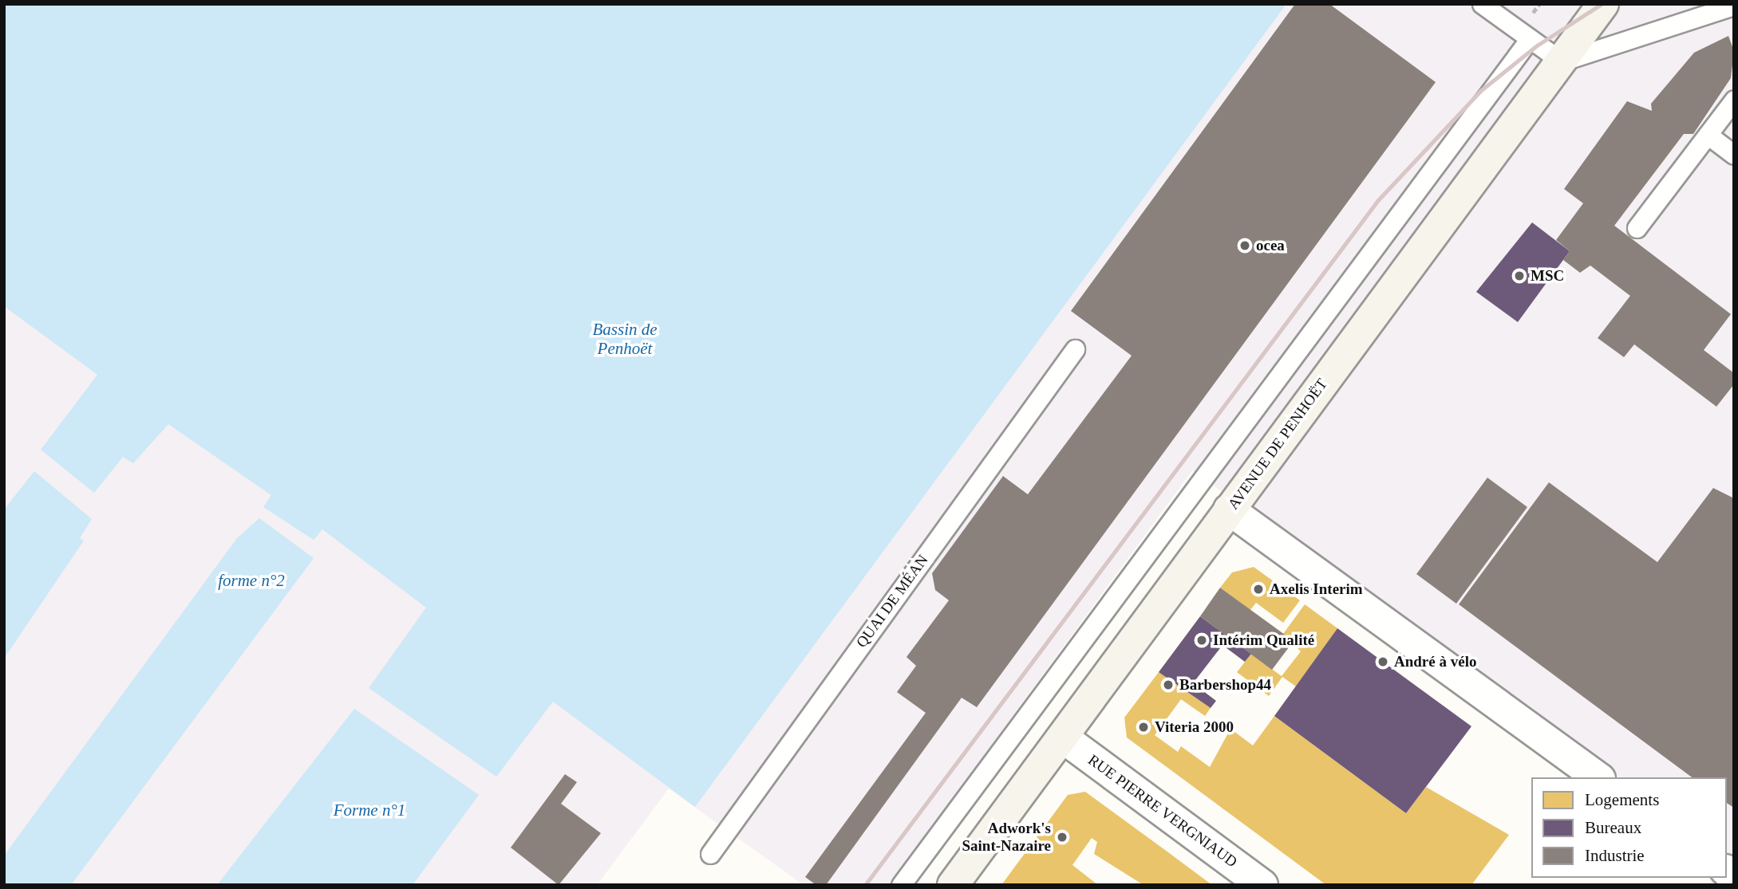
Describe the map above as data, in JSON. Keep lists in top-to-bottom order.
{
  "streets": {
    "main road": ["AVENUE DE PENHOËT"],
    "street": ["RUE PIERRE VERGNIAUD"],
    "lane": ["QUAI DE MÉAN"]
  },
  "crossings": [
    ["AVENUE DE PENHOËT", "RUE PIERRE VERGNIAUD"]
  ],
  "water": ["Bassin de Penhoët", "forme n°2", "Forme n°1"],
  "places": [
    "ocea",
    "MSC",
    "Axelis Interim",
    "Intérim Qualité",
    "André à vélo",
    "Barbershop44",
    "Viteria 2000",
    "Adwork's Saint-Nazaire"
  ],
  "legend": ["Logements", "Bureaux", "Industrie"]
}
